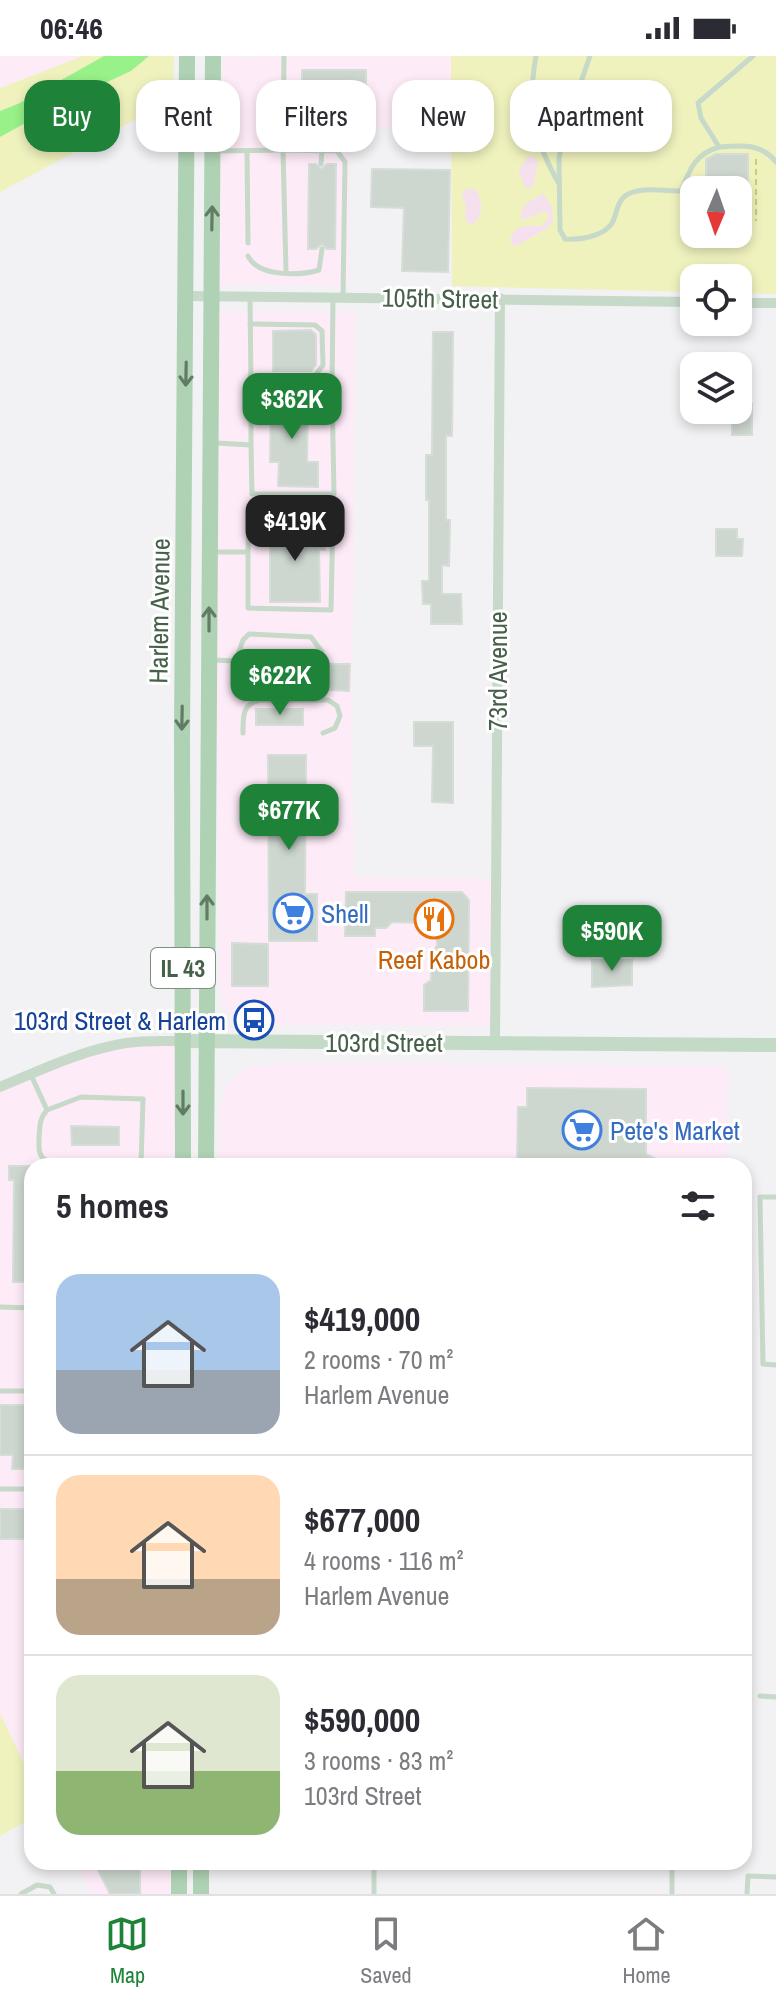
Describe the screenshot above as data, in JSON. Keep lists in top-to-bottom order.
{
  "streets": {
    "main road": ["Harlem Avenue", "IL 43"],
    "street": ["105th Street", "73rd Avenue", "103rd Street"]
  },
  "crossings": [
    ["105th Street", "Harlem Avenue"],
    ["105th Street", "73rd Avenue"],
    ["Harlem Avenue", "103rd Street"],
    ["73rd Avenue", "103rd Street"]
  ],
  "places": {
    "supermarket": ["Shell", "Pete's Market"],
    "restaurant": ["Reef Kabob"],
    "bus stop": ["103rd Street & Harlem"]
  },
  "north": "bottom",
  "page": {
    "status": "06:46",
    "chip": [
      "Buy",
      "Rent",
      "Filters",
      "New",
      "Apartment"
    ],
    "price": [
      "$362K",
      "$419K",
      "$622K",
      "$677K",
      "$590K"
    ],
    "heading": "5 homes",
    "list": [
      {
        "name": "$419,000",
        "note": "2 rooms · 70 m² · Harlem Avenue"
      },
      {
        "name": "$677,000",
        "note": "4 rooms · 116 m² · Harlem Avenue"
      },
      {
        "name": "$590,000",
        "note": "3 rooms · 83 m² · 103rd Street"
      }
    ],
    "tabs": ["Map", "Saved", "Home"]
  }
}
